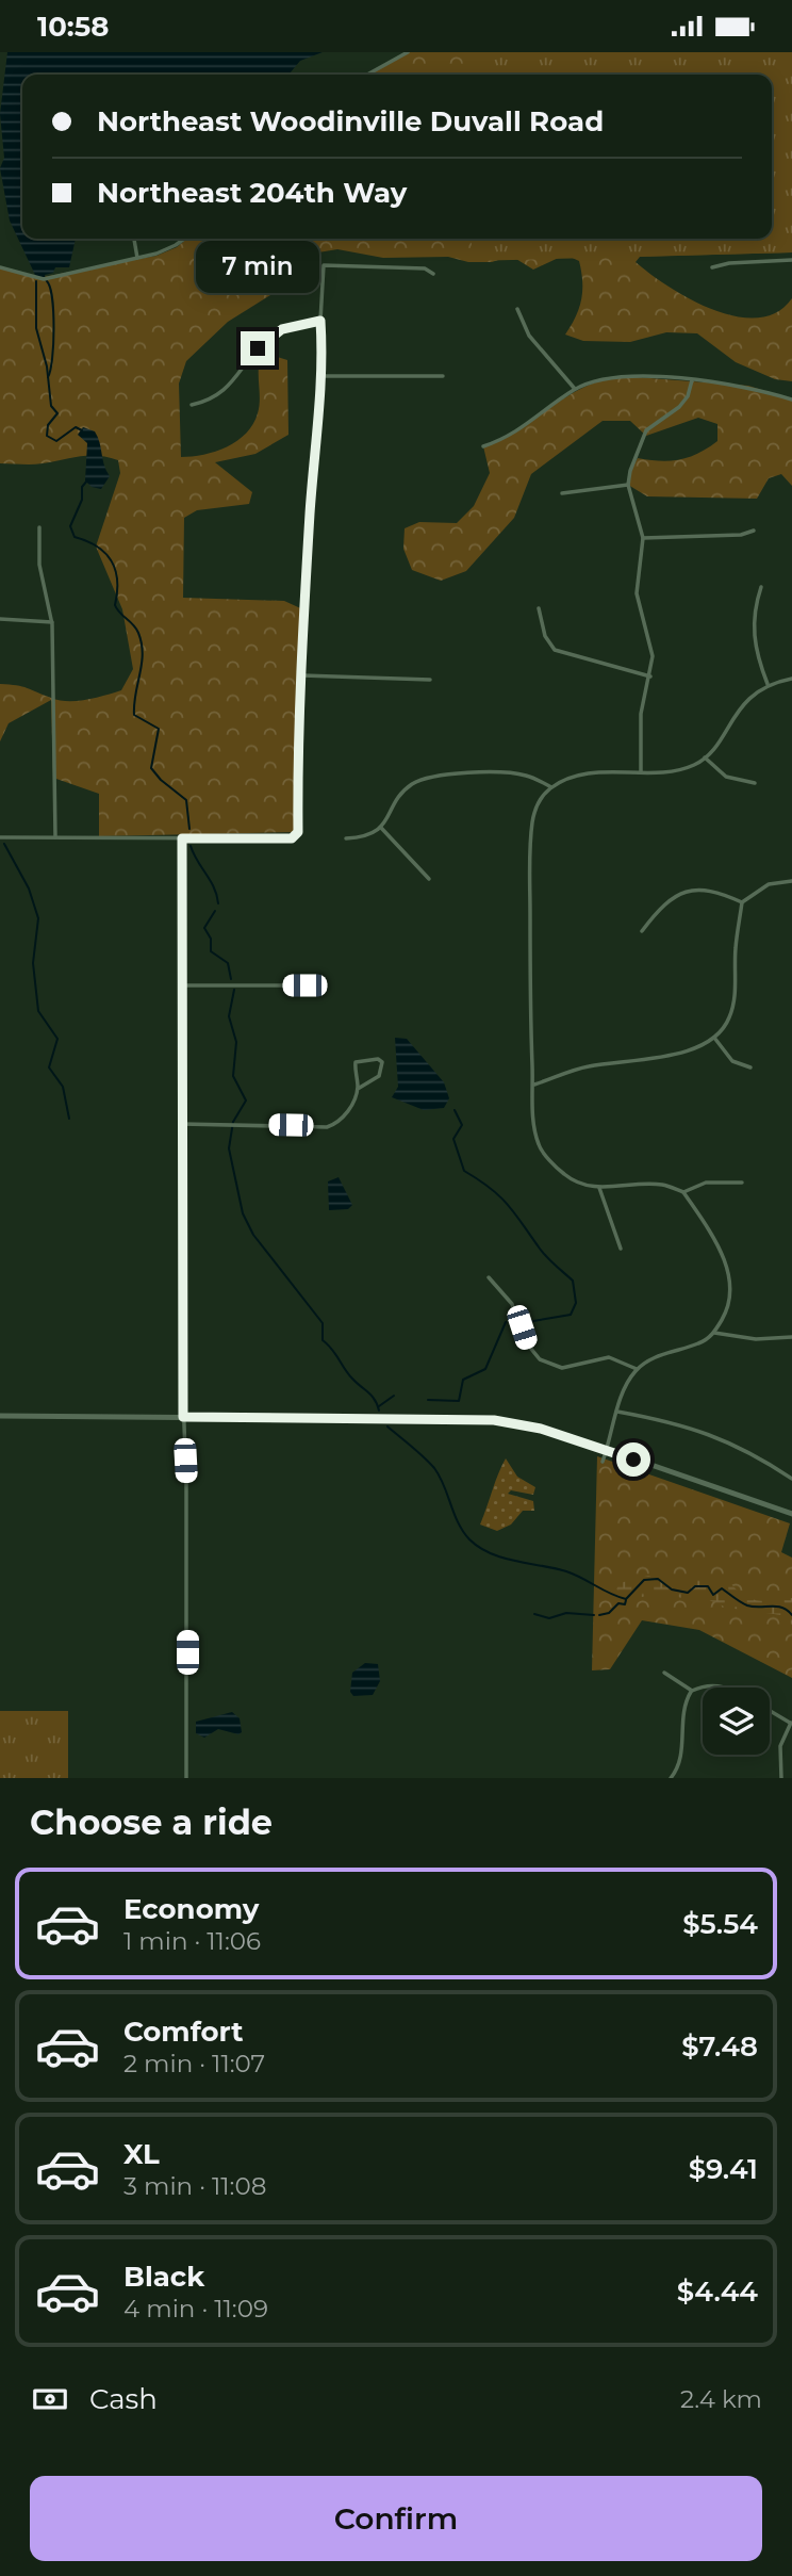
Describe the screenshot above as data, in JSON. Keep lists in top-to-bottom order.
{
  "page": {
    "status": "10:58",
    "banner": ["Northeast Woodinville Duvall Road", "Northeast 204th Way"],
    "bubble": "7 min",
    "heading": "Choose a ride",
    "list": [
      {
        "name": "Economy",
        "note": "1 min · 11:06",
        "value": "$5.54"
      },
      {
        "name": "Comfort",
        "note": "2 min · 11:07",
        "value": "$7.48"
      },
      {
        "name": "XL",
        "note": "3 min · 11:08",
        "value": "$9.41"
      },
      {
        "name": "Black",
        "note": "4 min · 11:09",
        "value": "$4.44"
      }
    ],
    "pay": ["Cash", "2.4 km"],
    "buttons": "Confirm"
  }
}
